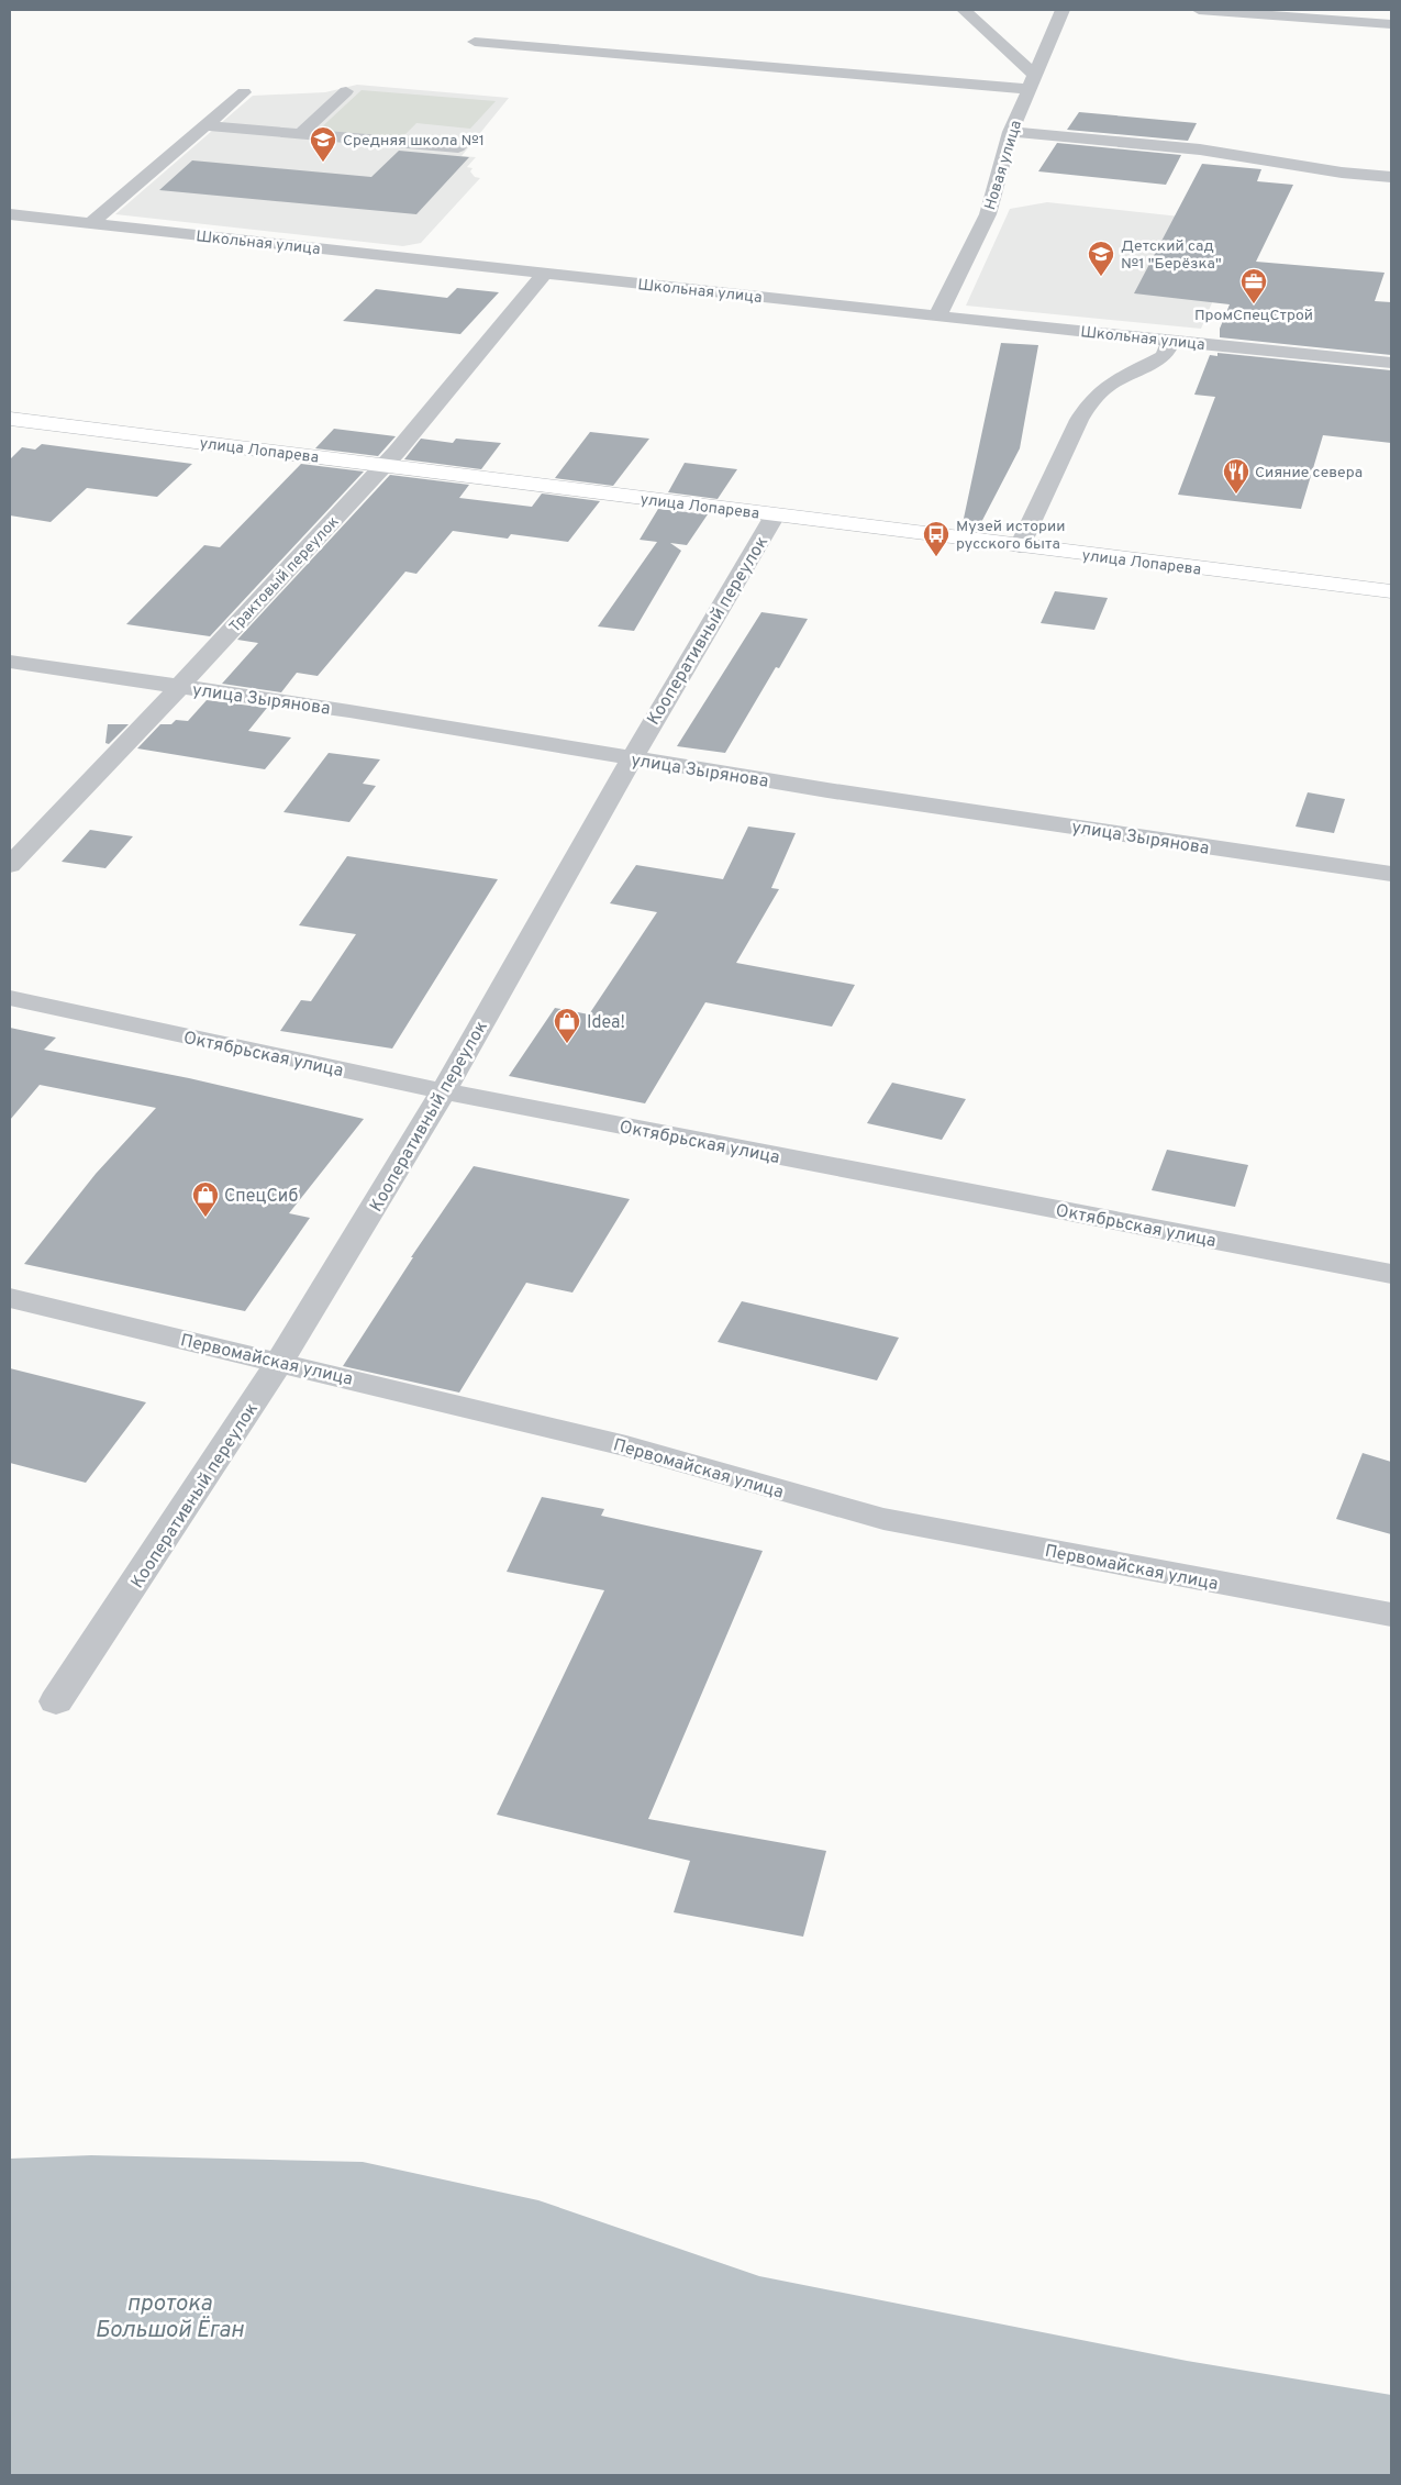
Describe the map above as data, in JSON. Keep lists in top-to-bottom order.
{
  "streets": {
    "main road": ["улица Лопарева"],
    "street": [
      "Новая улица",
      "Школьная улица",
      "Трактовый переулок",
      "Кооперативный переулок",
      "улица Зырянова",
      "Октябрьская улица",
      "Первомайская улица"
    ]
  },
  "crossings": [
    ["Новая улица", "Школьная улица"],
    ["Школьная улица", "Трактовый переулок"],
    ["улица Лопарева", "Трактовый переулок"],
    ["улица Лопарева", "Кооперативный переулок"],
    ["Трактовый переулок", "улица Зырянова"],
    ["Кооперативный переулок", "улица Зырянова"],
    ["Кооперативный переулок", "Октябрьская улица"],
    ["Кооперативный переулок", "Первомайская улица"]
  ],
  "water": ["протока Большой Ёган"],
  "places": {
    "school or university": ["Средняя школа №1", "Детский сад №1 \"Берёзка\""],
    "office": ["ПромСпецСтрой"],
    "restaurant": ["Сияние севера"],
    "bus stop": ["Музей истории русского быта"],
    "shop": ["Idea!", "СпецСиб"]
  }
}
